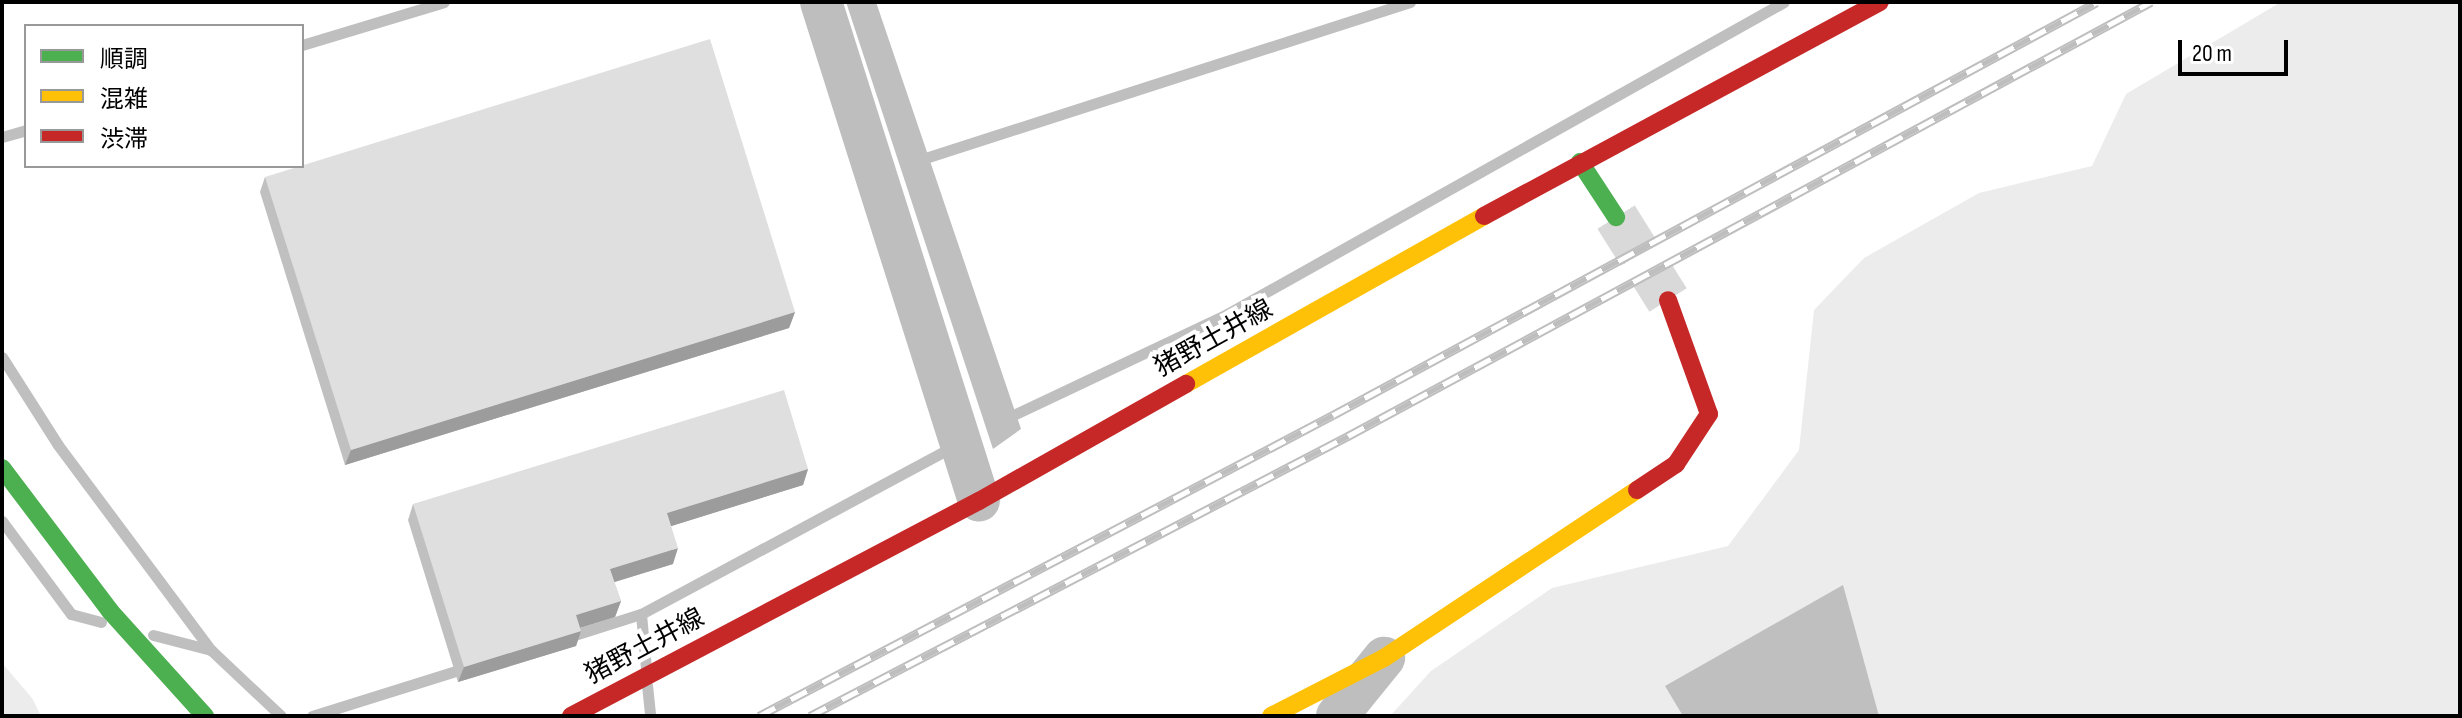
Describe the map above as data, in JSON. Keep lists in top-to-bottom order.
{
  "streets": {
    "main road": ["猪野土井線"]
  },
  "legend": ["順調", "混雑", "渋滞"],
  "scale_bar": "20 m"
}
